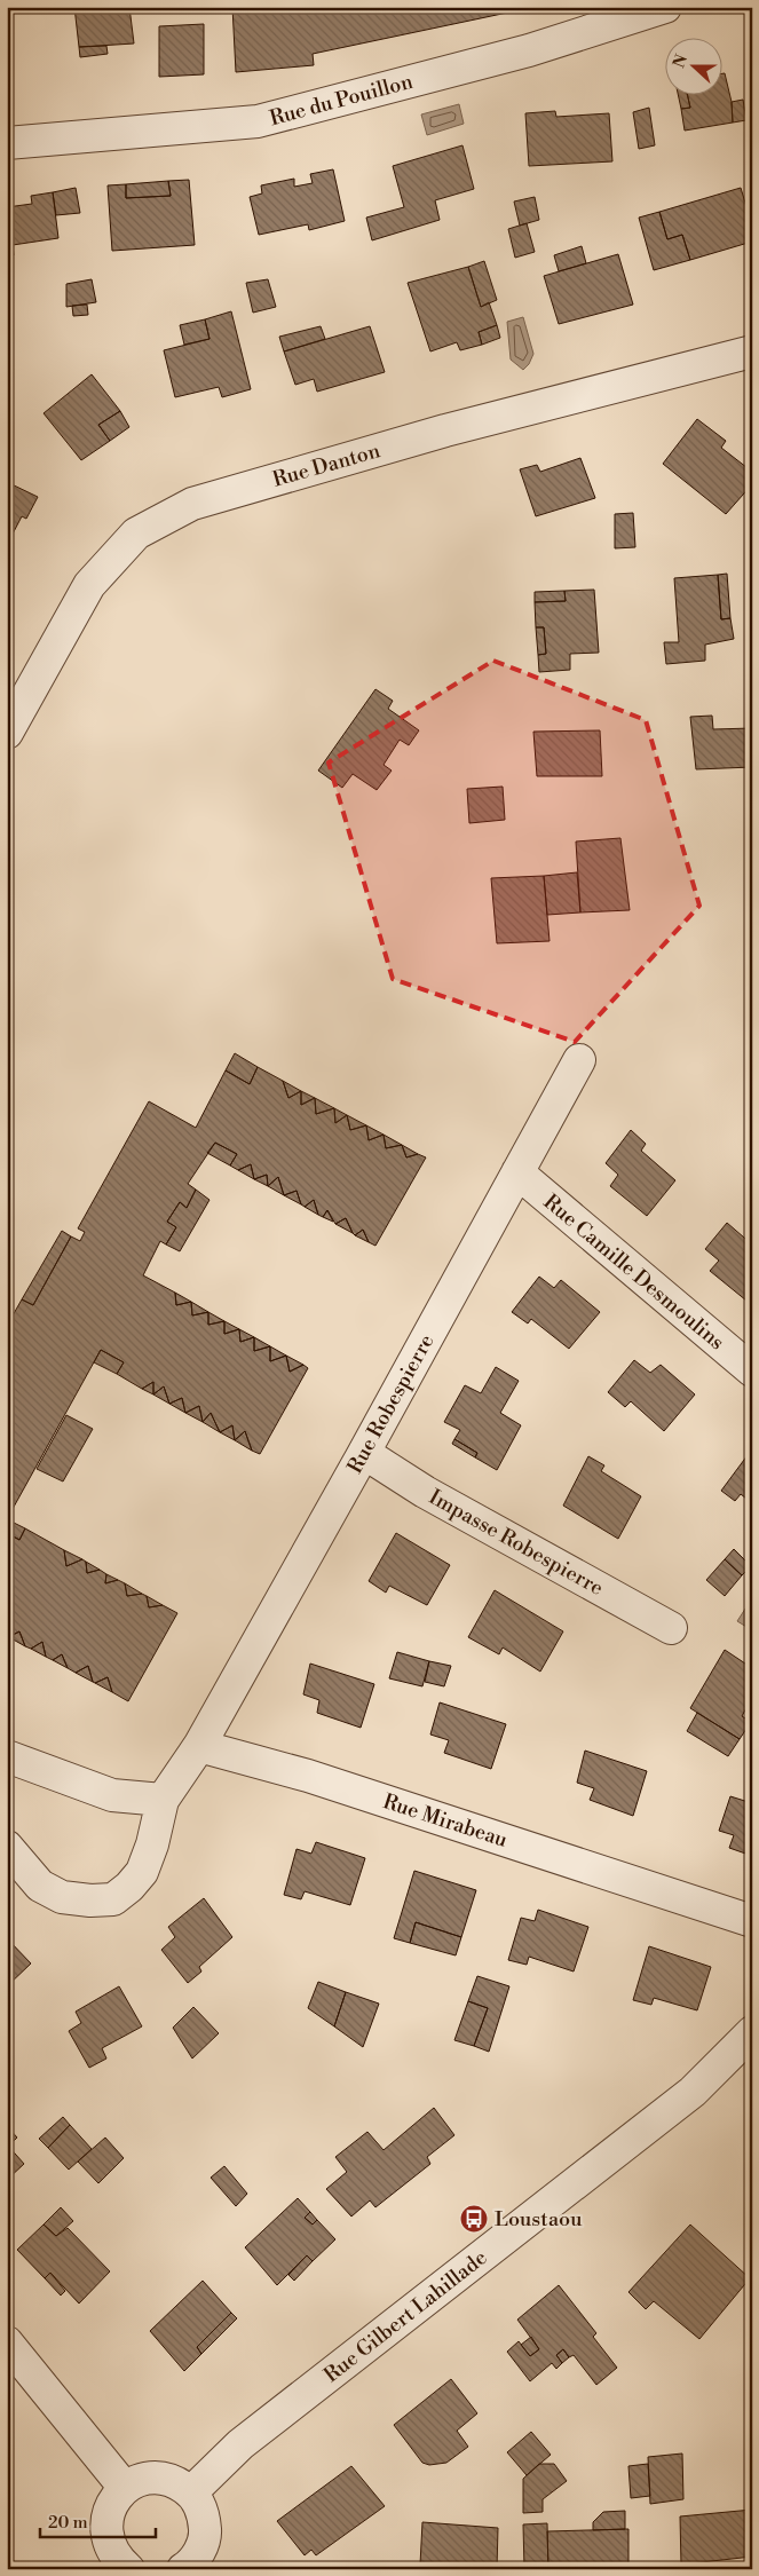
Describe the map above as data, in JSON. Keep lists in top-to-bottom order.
{
  "streets": {
    "street": [
      "Rue du Pouillon",
      "Rue Danton",
      "Rue Camille Desmoulins",
      "Rue Robespierre",
      "Impasse Robespierre",
      "Rue Mirabeau",
      "Rue Gilbert Lahillade"
    ]
  },
  "crossings": [
    ["Rue Camille Desmoulins", "Rue Robespierre"],
    ["Rue Robespierre", "Impasse Robespierre"],
    ["Rue Robespierre", "Rue Mirabeau"]
  ],
  "places": {
    "bus stop": ["Loustaou"]
  },
  "scale_bar": "20 m",
  "north": "left"
}
